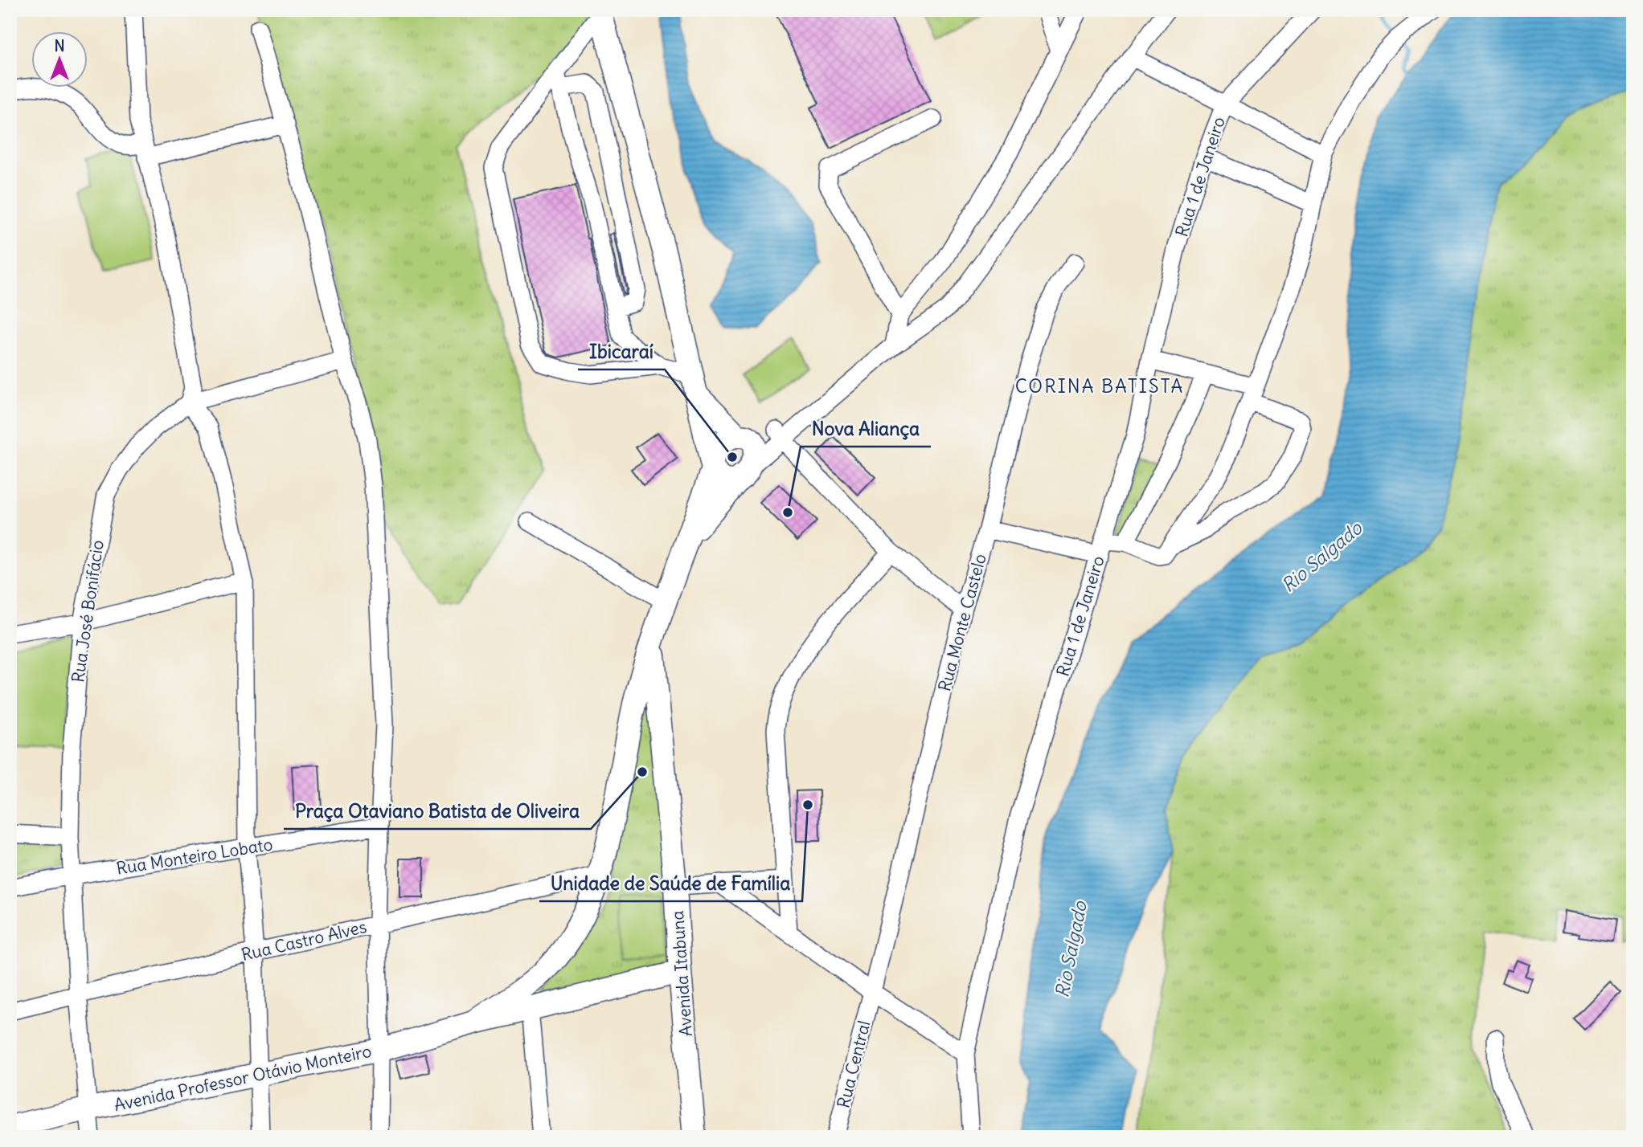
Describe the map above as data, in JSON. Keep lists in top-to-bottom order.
{
  "streets": {
    "main road": ["Avenida Itabuna", "Avenida Professor Otávio Monteiro"],
    "street": [
      "Rua 1 de Janeiro",
      "Rua José Bonifácio",
      "Rua Monte Castelo",
      "Rua Monteiro Lobato",
      "Rua Castro Alves",
      "Rua Central"
    ]
  },
  "crossings": [
    ["Rua José Bonifácio", "Rua Monteiro Lobato"],
    ["Rua José Bonifácio", "Rua Castro Alves"],
    ["Rua José Bonifácio", "Avenida Professor Otávio Monteiro"],
    ["Rua Monte Castelo", "Rua Central"],
    ["Avenida Itabuna", "Avenida Professor Otávio Monteiro"]
  ],
  "districts": ["CORINA BATISTA"],
  "water": ["Rio Salgado"],
  "places": [
    "Ibicaraí",
    "Nova Aliança",
    "Praça Otaviano Batista de Oliveira",
    "Unidade de Saúde de Família"
  ],
  "north": "top"
}
